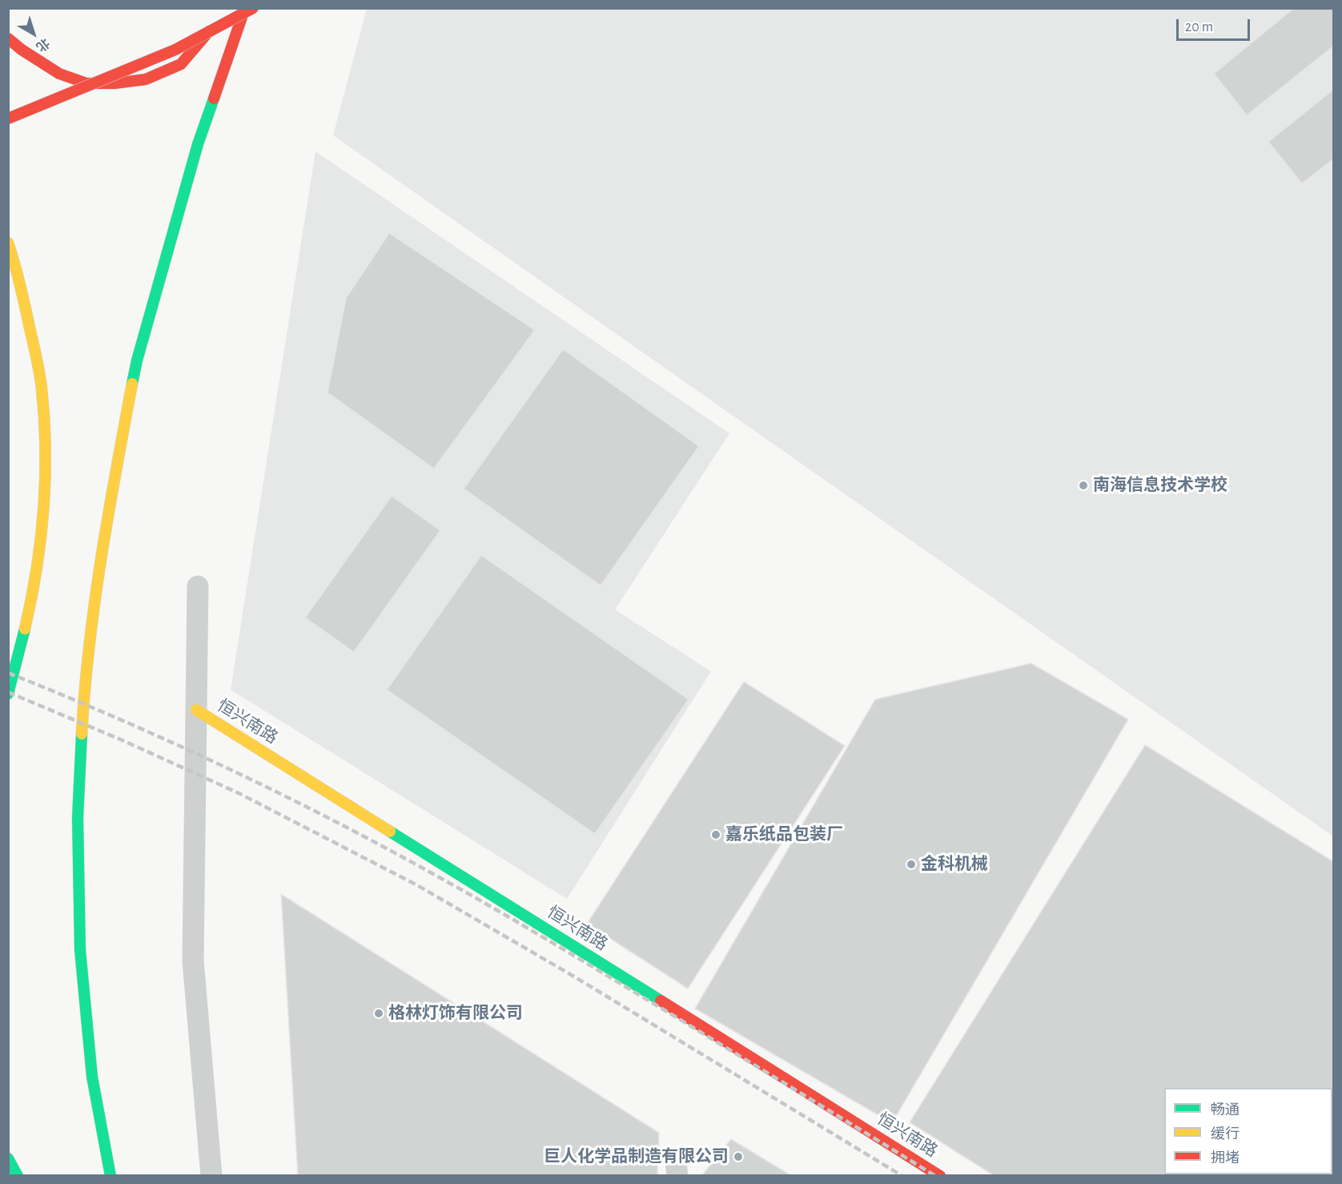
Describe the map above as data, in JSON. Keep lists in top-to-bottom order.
{
  "streets": {
    "main road": ["恒兴南路"]
  },
  "places": [
    "南海信息技术学校",
    "嘉乐纸品包装厂",
    "金科机械",
    "格林灯饰有限公司",
    "巨人化学品制造有限公司"
  ],
  "legend": ["畅通", "缓行", "拥堵"],
  "scale_bar": "20 m",
  "north": "bottom right"
}
